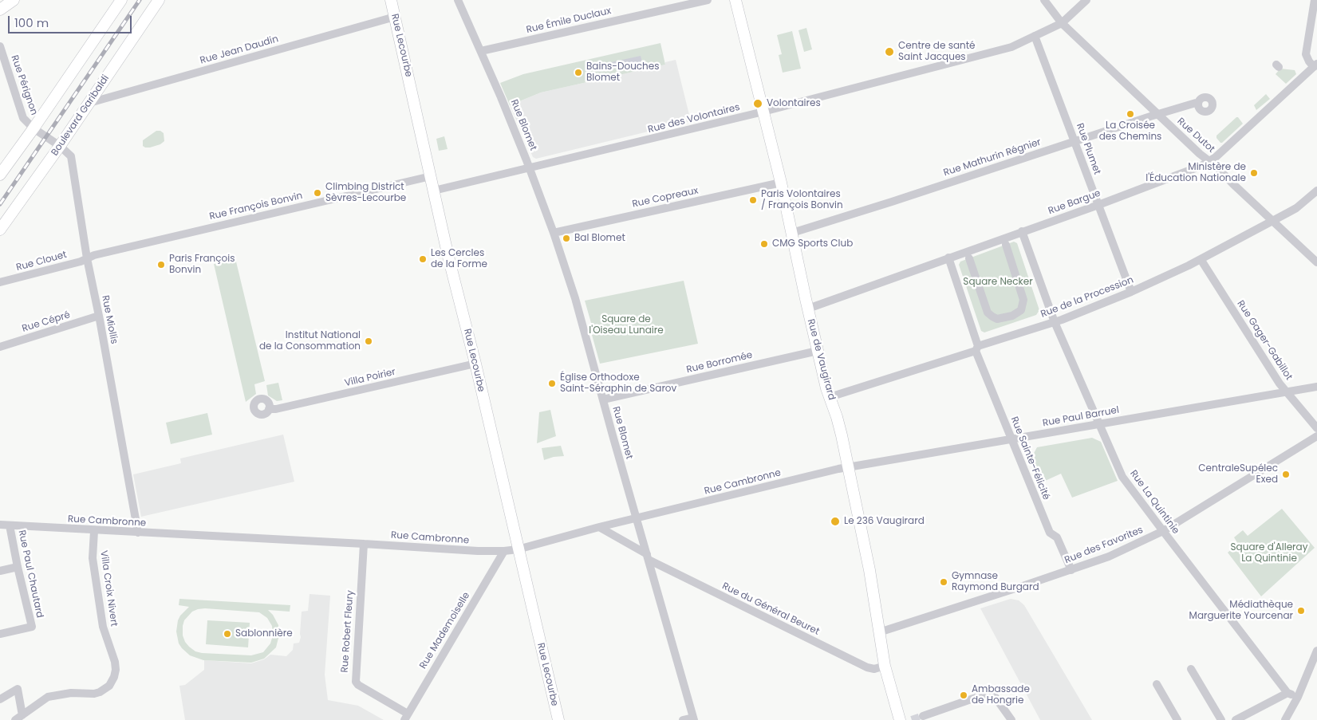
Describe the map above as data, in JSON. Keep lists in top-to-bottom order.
{
  "streets": {
    "main road": ["Rue Lecourbe", "Boulevard Garibaldi", "Rue de Vaugirard"],
    "street": [
      "Rue Émile Duclaux",
      "Rue Jean Daudin",
      "Rue Pérignon",
      "Rue des Volontaires",
      "Rue Blomet",
      "Rue Dutot",
      "Rue Plumet",
      "Rue Mathurin Régnier",
      "Rue Copreaux",
      "Rue Bargue",
      "Rue François Bonvin",
      "Rue Clouet",
      "Rue de la Procession",
      "Rue Miollis",
      "Rue Cépré",
      "Rue Gager-Gabillot",
      "Rue Borromée",
      "Villa Poirier",
      "Rue Paul Barruel",
      "Rue Sainte-Félicité",
      "Rue Cambronne",
      "Rue La Quintinie",
      "Rue des Favorites",
      "Rue Paul Chautard",
      "Villa Croix Nivert",
      "Rue du Général Beuret",
      "Rue Mademoiselle",
      "Rue Robert Fleury"
    ]
  },
  "crossings": [
    ["Rue Émile Duclaux", "Rue Blomet"],
    ["Rue Lecourbe", "Rue Jean Daudin"],
    ["Rue Lecourbe", "Rue des Volontaires"],
    ["Rue Lecourbe", "Rue François Bonvin"],
    ["Rue Lecourbe", "Villa Poirier"],
    ["Rue Lecourbe", "Rue Cambronne"],
    ["Rue Jean Daudin", "Boulevard Garibaldi"],
    ["Rue Pérignon", "Rue Miollis"],
    ["Boulevard Garibaldi", "Rue Miollis"],
    ["Rue des Volontaires", "Rue Blomet"],
    ["Rue des Volontaires", "Rue Dutot"],
    ["Rue des Volontaires", "Rue Plumet"],
    ["Rue des Volontaires", "Rue de Vaugirard"],
    ["Rue Blomet", "Rue Copreaux"],
    ["Rue Blomet", "Rue Borromée"],
    ["Rue Blomet", "Rue Cambronne"],
    ["Rue Blomet", "Rue du Général Beuret"],
    ["Rue Dutot", "Rue Mathurin Régnier"],
    ["Rue Dutot", "Rue Bargue"],
    ["Rue Dutot", "Rue de la Procession"],
    ["Rue Plumet", "Rue Mathurin Régnier"],
    ["Rue Plumet", "Rue Bargue"],
    ["Rue Plumet", "Rue de la Procession"],
    ["Rue Mathurin Régnier", "Rue de Vaugirard"],
    ["Rue Copreaux", "Rue de Vaugirard"],
    ["Rue Bargue", "Rue de Vaugirard"],
    ["Rue Bargue", "Rue Sainte-Félicité"],
    ["Rue Bargue", "Rue La Quintinie"],
    ["Rue François Bonvin", "Rue Clouet"],
    ["Rue François Bonvin", "Rue Miollis"],
    ["Rue Clouet", "Rue Miollis"],
    ["Rue de la Procession", "Rue Gager-Gabillot"],
    ["Rue de la Procession", "Rue de Vaugirard"],
    ["Rue de la Procession", "Rue Sainte-Félicité"],
    ["Rue de la Procession", "Rue La Quintinie"],
    ["Rue Miollis", "Rue Cépré"],
    ["Rue Miollis", "Rue Cambronne"],
    ["Rue Gager-Gabillot", "Rue Paul Barruel"],
    ["Rue de Vaugirard", "Rue Borromée"],
    ["Rue de Vaugirard", "Rue Paul Barruel"],
    ["Rue de Vaugirard", "Rue Cambronne"],
    ["Rue de Vaugirard", "Rue des Favorites"],
    ["Rue de Vaugirard", "Rue du Général Beuret"],
    ["Rue Paul Barruel", "Rue Sainte-Félicité"],
    ["Rue Paul Barruel", "Rue Cambronne"],
    ["Rue Paul Barruel", "Rue La Quintinie"],
    ["Rue Sainte-Félicité", "Rue des Favorites"],
    ["Rue Cambronne", "Rue Paul Chautard"],
    ["Rue Cambronne", "Villa Croix Nivert"],
    ["Rue Cambronne", "Rue du Général Beuret"],
    ["Rue Cambronne", "Rue Mademoiselle"],
    ["Rue Cambronne", "Rue Robert Fleury"],
    ["Rue La Quintinie", "Rue des Favorites"],
    ["Rue Mademoiselle", "Rue Robert Fleury"]
  ],
  "parks": ["Square Necker", "Square de l'Oiseau Lunaire", "Square d'Alleray La Quintinie"],
  "places": [
    "Centre de santé Saint Jacques",
    "Bains-Douches Blomet",
    "Volontaires",
    "La Croisée des Chemins",
    "Ministère de l'Éducation Nationale",
    "Climbing District Sèvres-Lecourbe",
    "Paris Volontaires / François Bonvin",
    "Bal Blomet",
    "CMG Sports Club",
    "Les Cercles de la Forme",
    "Paris François Bonvin",
    "Institut National de la Consommation",
    "Église Orthodoxe Saint-Séraphin de Sarov",
    "CentraleSupélec Exed",
    "Le 236 Vaugirard",
    "Gymnase Raymond Burgard",
    "Médiathèque Marguerite Yourcenar",
    "Sablonnière",
    "Ambassade de Hongrie"
  ],
  "scale_bar": "100 m"
}
